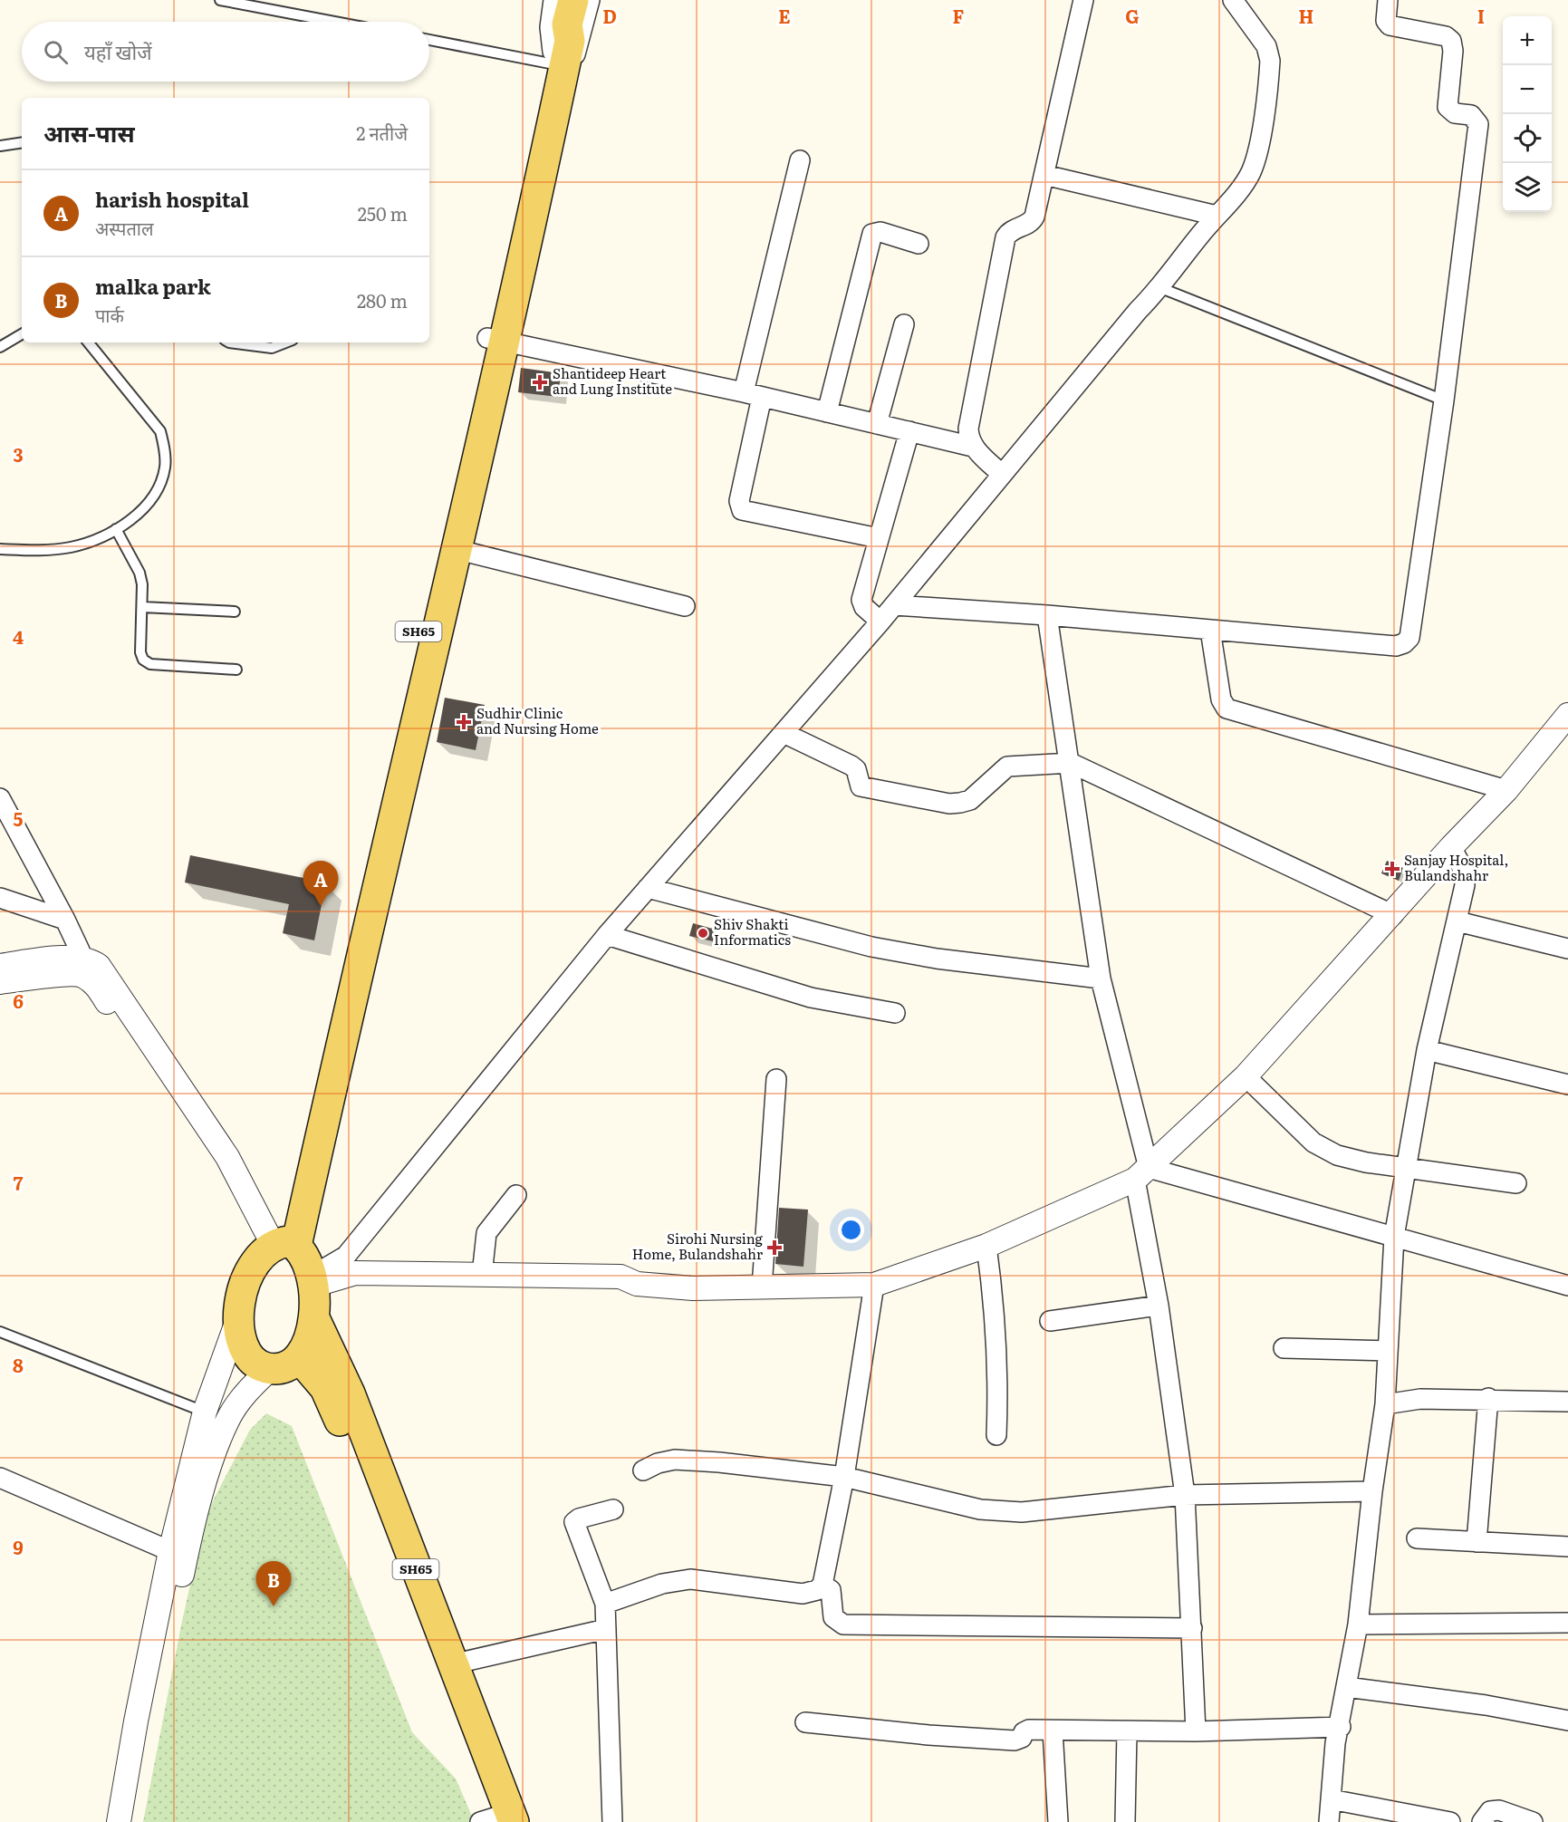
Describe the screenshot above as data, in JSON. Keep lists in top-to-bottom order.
{
  "streets": {
    "main road": ["SH65"]
  },
  "places": {
    "health": [
      "Shantideep Heart and Lung Institute",
      "Sudhir Clinic and Nursing Home",
      "Sanjay Hospital, Bulandshahr",
      "Sirohi Nursing Home, Bulandshahr"
    ],
    "other": ["Shiv Shakti Informatics"]
  },
  "page": {
    "map_buttons": ["+", "−"],
    "search": "यहाँ खोजें",
    "heading": ["आस-पास", "2 नतीजे"],
    "list": [
      {
        "mark": "A",
        "name": "harish hospital",
        "note": "अस्पताल",
        "value": "250 m"
      },
      {
        "mark": "B",
        "name": "malka park",
        "note": "पार्क",
        "value": "280 m"
      }
    ],
    "pins": ["A", "B"]
  },
  "grid": {
    "columns": [
      "D",
      "E",
      "F",
      "G",
      "H",
      "I"
    ],
    "rows": [
      "3",
      "4",
      "5",
      "6",
      "7",
      "8",
      "9"
    ]
  }
}
